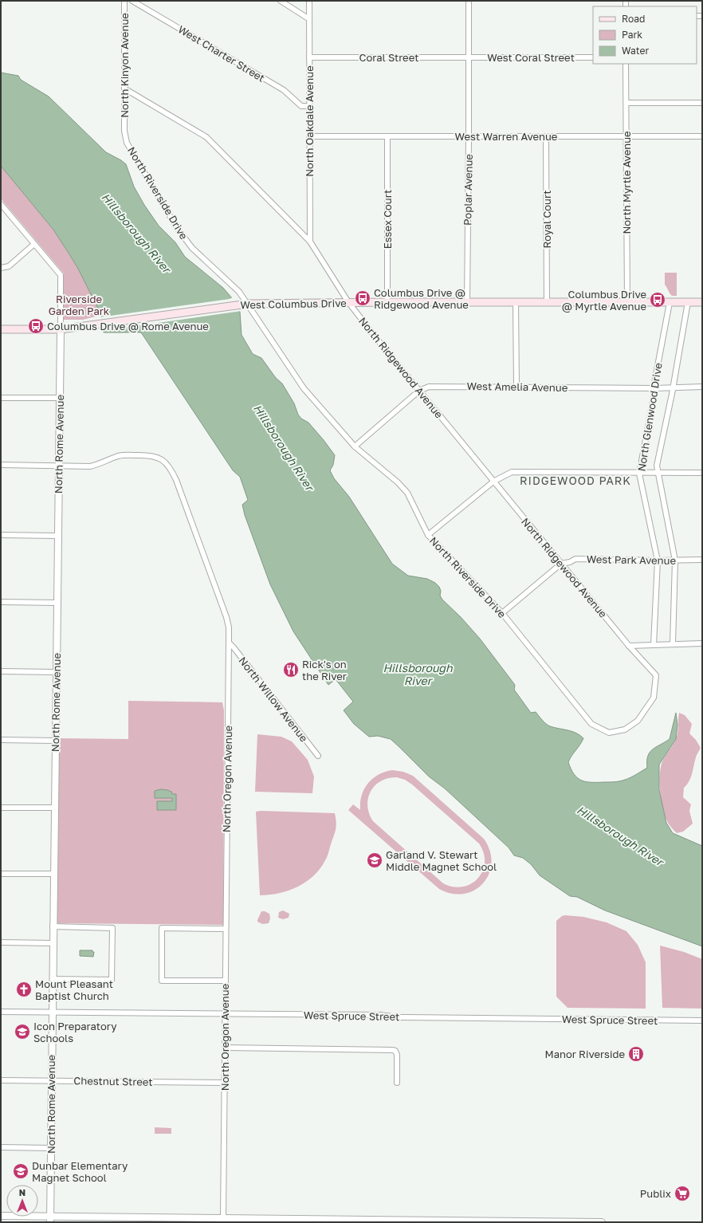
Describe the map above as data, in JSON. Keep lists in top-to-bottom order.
{
  "streets": {
    "main road": ["West Columbus Drive"],
    "street": [
      "West Charter Street",
      "Coral Street",
      "West Coral Street",
      "North Kinyon Avenue",
      "North Oakdale Avenue",
      "West Warren Avenue",
      "North Myrtle Avenue",
      "Poplar Avenue",
      "North Riverside Drive",
      "Essex Court",
      "Royal Court",
      "North Ridgewood Avenue",
      "West Amelia Avenue",
      "North Glenwood Drive",
      "North Rome Avenue",
      "West Park Avenue",
      "North Willow Avenue",
      "North Oregon Avenue",
      "West Spruce Street",
      "Chestnut Street"
    ]
  },
  "crossings": [
    ["West Charter Street", "North Oakdale Avenue"],
    ["Coral Street", "West Coral Street"],
    ["Coral Street", "North Oakdale Avenue"],
    ["Coral Street", "Poplar Avenue"],
    ["West Coral Street", "Poplar Avenue"],
    ["North Kinyon Avenue", "North Riverside Drive"],
    ["North Kinyon Avenue", "North Ridgewood Avenue"],
    ["North Oakdale Avenue", "West Warren Avenue"],
    ["North Oakdale Avenue", "North Ridgewood Avenue"],
    ["West Warren Avenue", "North Myrtle Avenue"],
    ["West Warren Avenue", "Poplar Avenue"],
    ["West Warren Avenue", "Essex Court"],
    ["West Warren Avenue", "Royal Court"],
    ["North Myrtle Avenue", "West Columbus Drive"],
    ["Poplar Avenue", "West Columbus Drive"],
    ["North Riverside Drive", "West Columbus Drive"],
    ["North Riverside Drive", "North Ridgewood Avenue"],
    ["North Riverside Drive", "West Amelia Avenue"],
    ["North Riverside Drive", "West Park Avenue"],
    ["Essex Court", "West Columbus Drive"],
    ["Royal Court", "West Columbus Drive"],
    ["West Columbus Drive", "North Ridgewood Avenue"],
    ["West Columbus Drive", "North Glenwood Drive"],
    ["West Columbus Drive", "North Rome Avenue"],
    ["North Ridgewood Avenue", "West Amelia Avenue"],
    ["North Ridgewood Avenue", "West Park Avenue"],
    ["West Amelia Avenue", "North Glenwood Drive"],
    ["North Glenwood Drive", "West Park Avenue"],
    ["North Rome Avenue", "North Oregon Avenue"],
    ["North Rome Avenue", "West Spruce Street"],
    ["North Rome Avenue", "Chestnut Street"],
    ["North Willow Avenue", "North Oregon Avenue"],
    ["North Oregon Avenue", "West Spruce Street"],
    ["North Oregon Avenue", "Chestnut Street"]
  ],
  "districts": ["RIDGEWOOD PARK"],
  "water": ["Hillsborough River"],
  "parks": ["Riverside Garden Park"],
  "places": {
    "bus stop": ["Columbus Drive @ Ridgewood Avenue", "Columbus Drive @ Myrtle Avenue", "Columbus Drive @ Rome Avenue"],
    "restaurant": ["Rick's on the River"],
    "school or university": ["Garland V. Stewart Middle Magnet School", "Icon Preparatory Schools", "Dunbar Elementary Magnet School"],
    "church": ["Mount Pleasant Baptist Church"],
    "building": ["Manor Riverside"],
    "supermarket": ["Publix"]
  },
  "legend": ["Road", "Park", "Water"],
  "north": "top"
}
